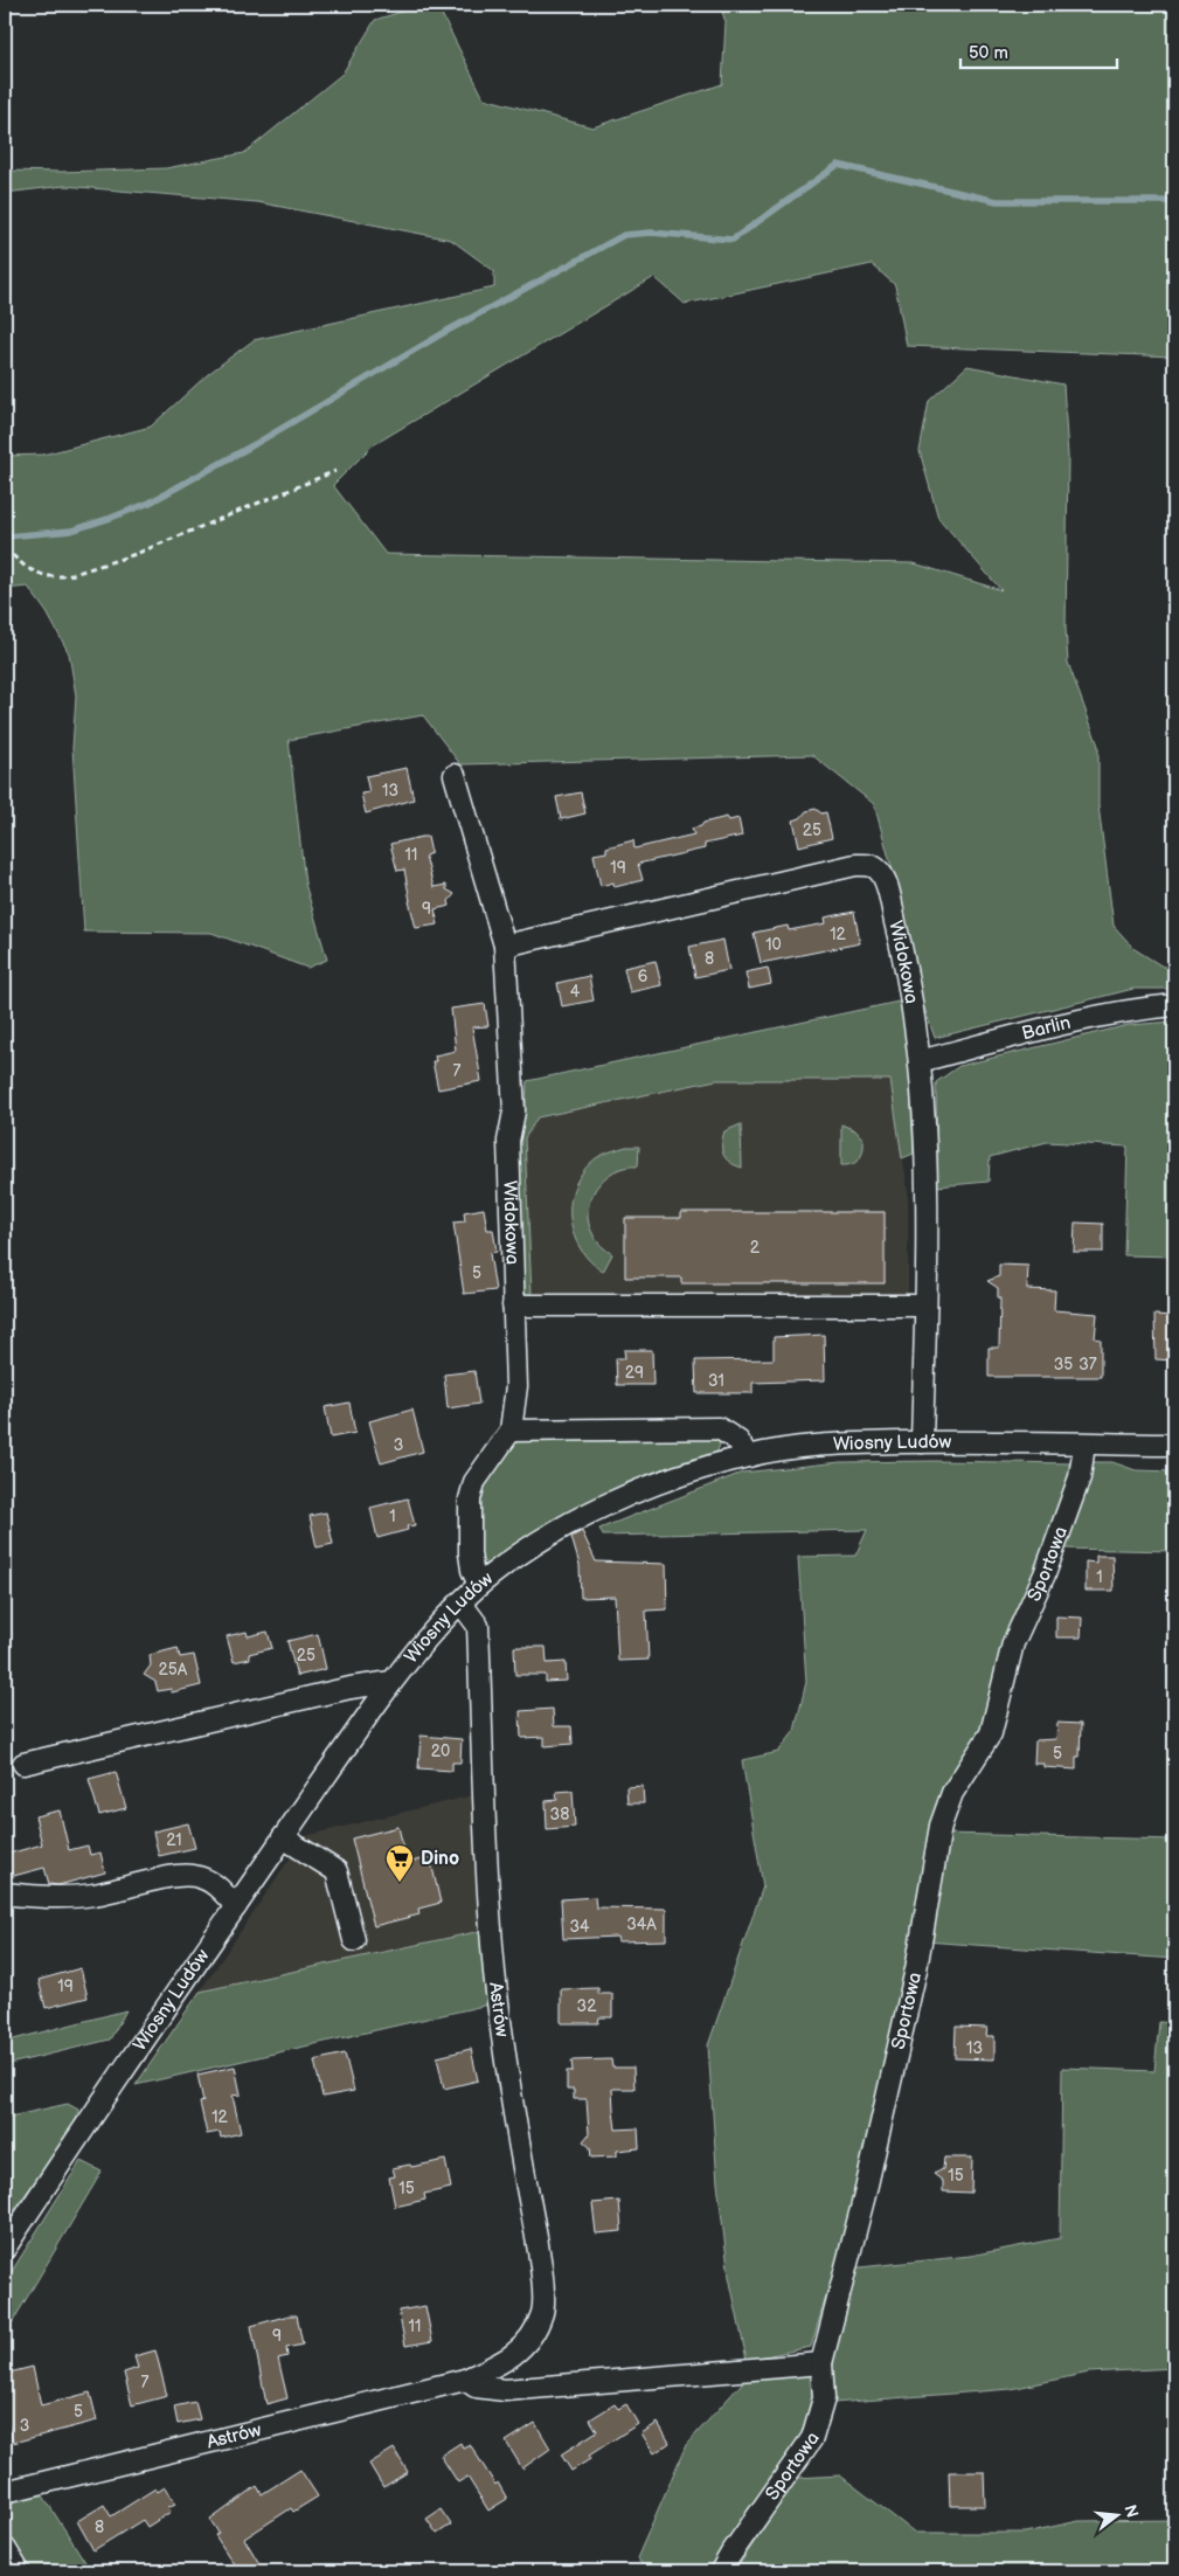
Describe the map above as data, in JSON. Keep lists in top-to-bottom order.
{
  "streets": {
    "street": [
      "Widokowa",
      "Barlin",
      "Wiosny Ludów",
      "Sportowa",
      "Astrów"
    ]
  },
  "crossings": [
    ["Widokowa", "Barlin"],
    ["Widokowa", "Wiosny Ludów"],
    ["Wiosny Ludów", "Sportowa"],
    ["Wiosny Ludów", "Astrów"]
  ],
  "places": {
    "supermarket": ["Dino"]
  },
  "house_numbers": [
    "13",
    "25",
    "11",
    "19",
    "9",
    "12",
    "10",
    "8",
    "6",
    "4",
    "7",
    "2",
    "5",
    "35",
    "37",
    "29",
    "31",
    "3",
    "1",
    "1",
    "25",
    "25A",
    "20",
    "5",
    "38",
    "21",
    "34A",
    "34",
    "19",
    "32",
    "13",
    "12",
    "15",
    "15",
    "11",
    "9",
    "7",
    "5",
    "3",
    "8"
  ],
  "scale_bar": "50 m",
  "north": "right"
}
